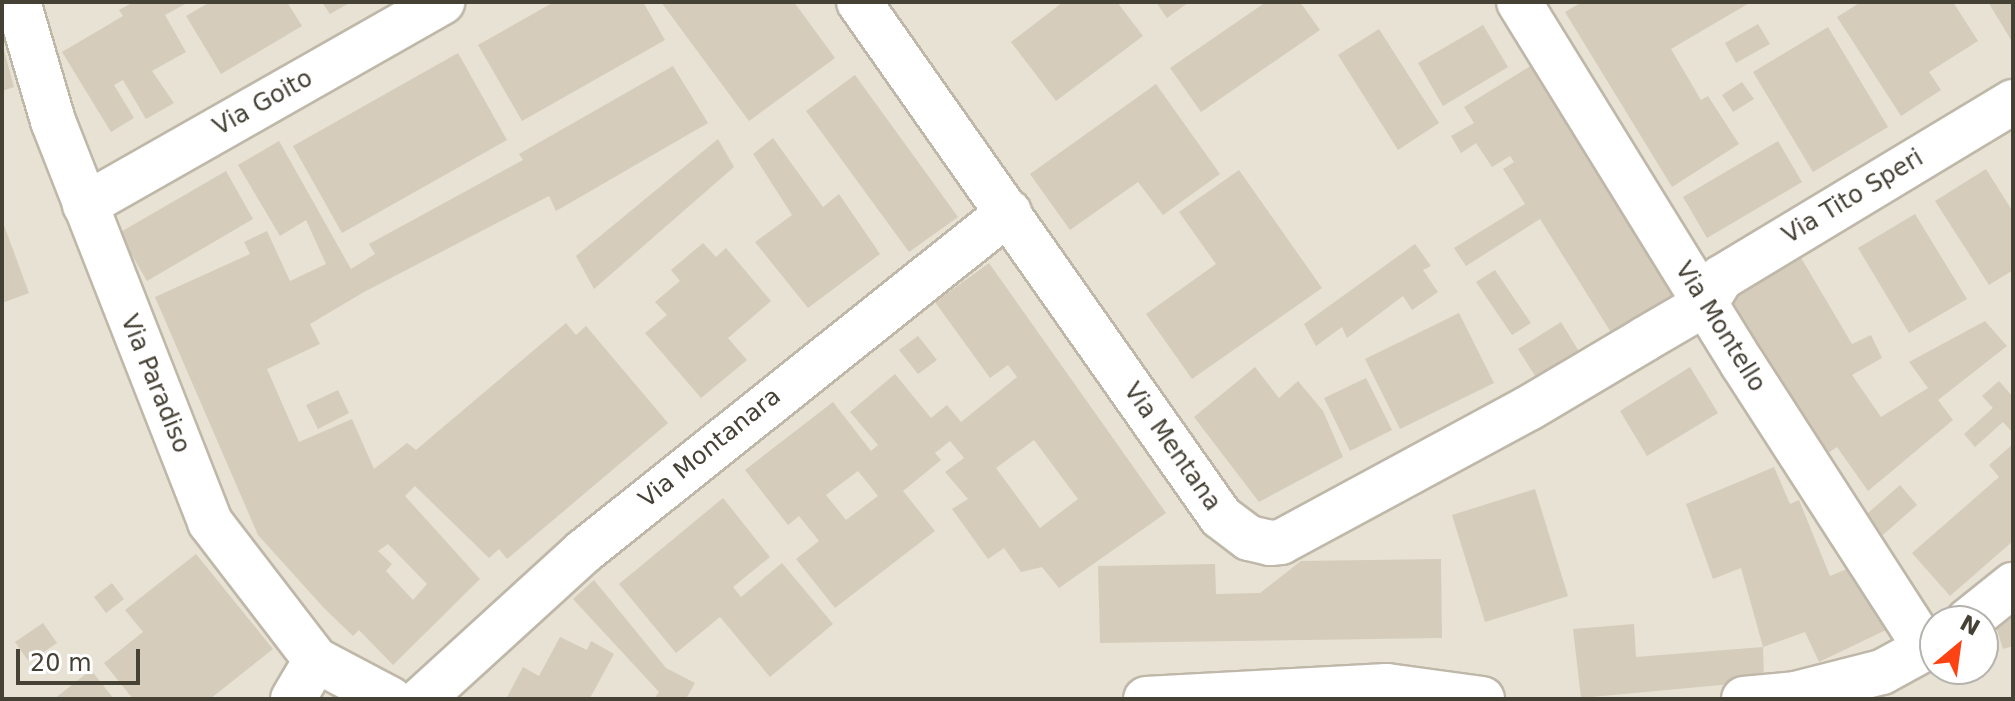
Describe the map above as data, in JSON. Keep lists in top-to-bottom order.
{
  "streets": {
    "street": [
      "Via Goito",
      "Via Tito Speri",
      "Via Montello",
      "Via Paradiso",
      "Via Mentana",
      "Via Montanara"
    ]
  },
  "crossings": [
    ["Via Goito", "Via Paradiso"],
    ["Via Tito Speri", "Via Montello"],
    ["Via Tito Speri", "Via Mentana"],
    ["Via Montello", "Via Mentana"],
    ["Via Mentana", "Via Montanara"]
  ],
  "scale_bar": "20 m",
  "north": "top right"
}
